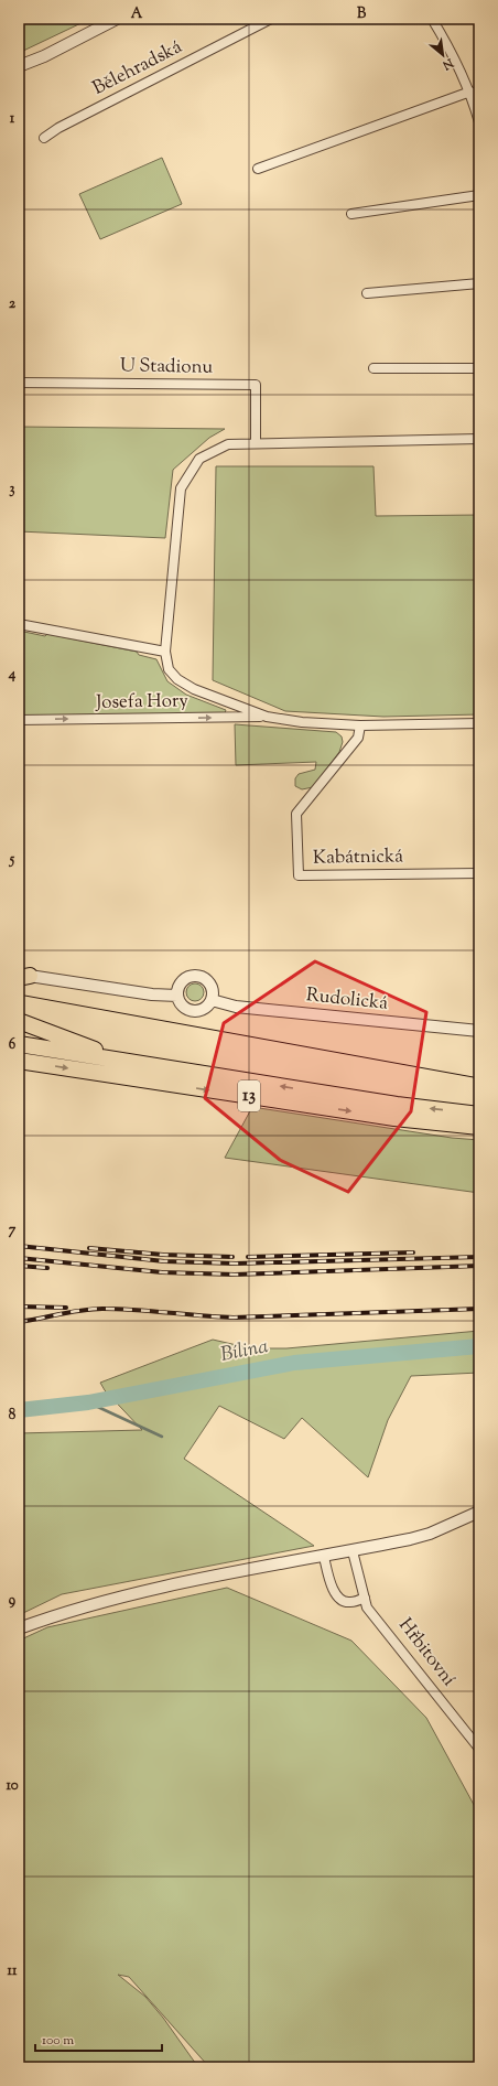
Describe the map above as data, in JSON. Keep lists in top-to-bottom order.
{
  "streets": {
    "highway": ["13"],
    "street": [
      "Bělehradská",
      "U Stadionu",
      "Josefa Hory",
      "Kabátnická",
      "Rudolická",
      "Hřbitovní"
    ]
  },
  "one_way": ["Josefa Hory"],
  "water": ["Bílina"],
  "scale_bar": "100 m",
  "north": "bottom right",
  "grid": {
    "columns": ["A", "B"],
    "rows": [
      "1",
      "2",
      "3",
      "4",
      "5",
      "6",
      "7",
      "8",
      "9",
      "10",
      "11"
    ]
  }
}
